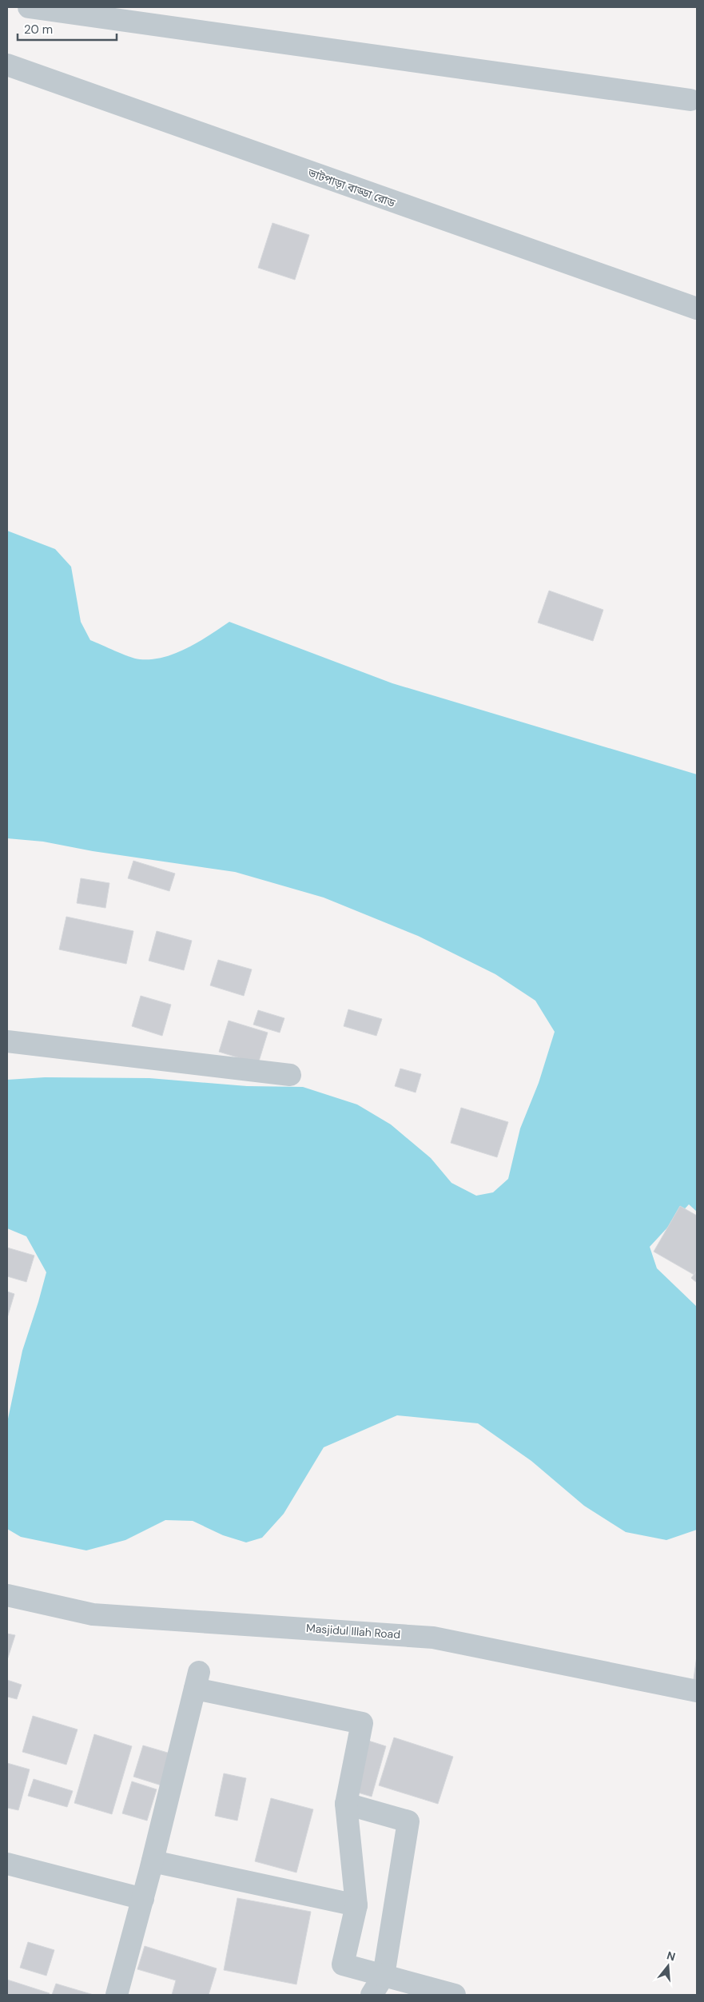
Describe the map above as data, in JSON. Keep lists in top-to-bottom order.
{
  "streets": {
    "street": ["ভাটপাড়া বাড্ডা রোড", "Masjidul Illah Road"]
  },
  "scale_bar": "20 m",
  "north": "top"
}
